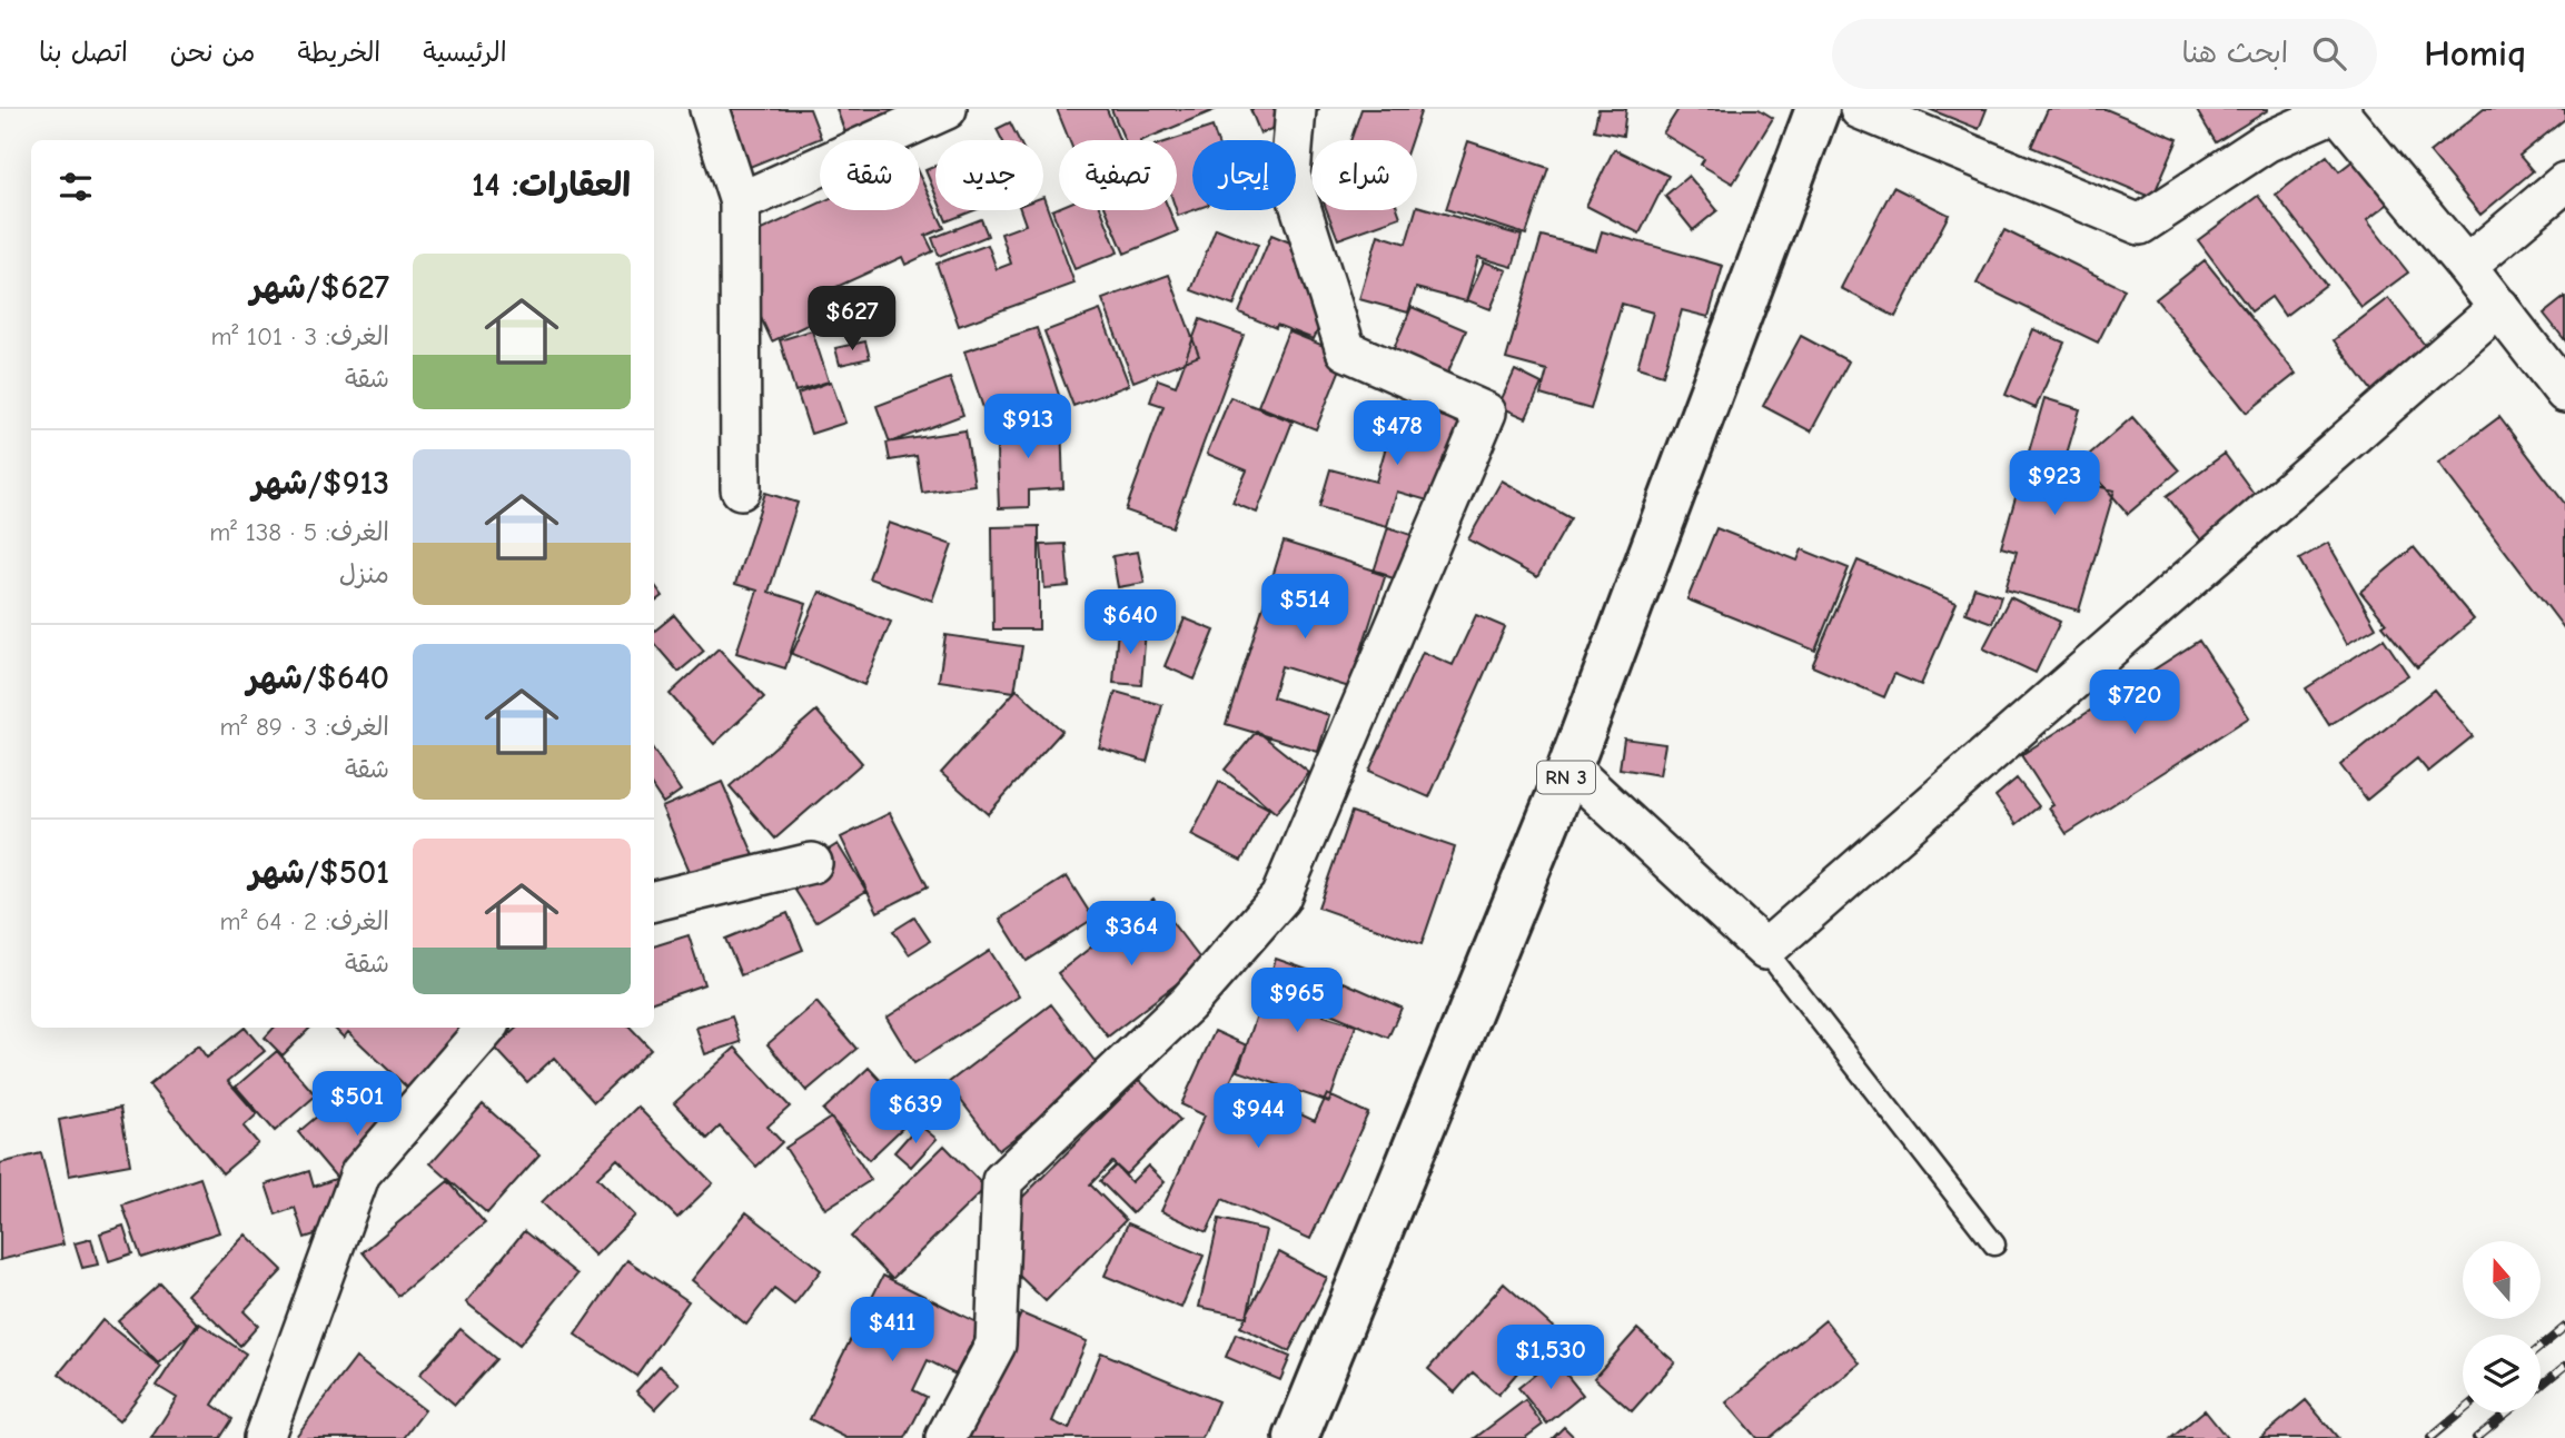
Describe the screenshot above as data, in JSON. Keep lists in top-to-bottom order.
{
  "streets": {
    "main road": ["RN 3"]
  },
  "north": "top",
  "page": {
    "header": "Homiq",
    "search": "ابحث هنا",
    "nav": [
      "الرئيسية",
      "الخريطة",
      "من نحن",
      "اتصل بنا"
    ],
    "chip": [
      "شراء",
      "إيجار",
      "تصفية",
      "جديد",
      "شقة"
    ],
    "heading": "العقارات: 14",
    "list": [
      {
        "name": "$627/شهر",
        "note": "الغرف: 3 · 101 m² · شقة"
      },
      {
        "name": "$913/شهر",
        "note": "الغرف: 5 · 138 m² · منزل"
      },
      {
        "name": "$640/شهر",
        "note": "الغرف: 3 · 89 m² · شقة"
      },
      {
        "name": "$501/شهر",
        "note": "الغرف: 2 · 64 m² · شقة"
      }
    ],
    "price": [
      "$627",
      "$913",
      "$478",
      "$923",
      "$514",
      "$640",
      "$720",
      "$364",
      "$965",
      "$501",
      "$639",
      "$944",
      "$411",
      "$1,530"
    ]
  }
}
